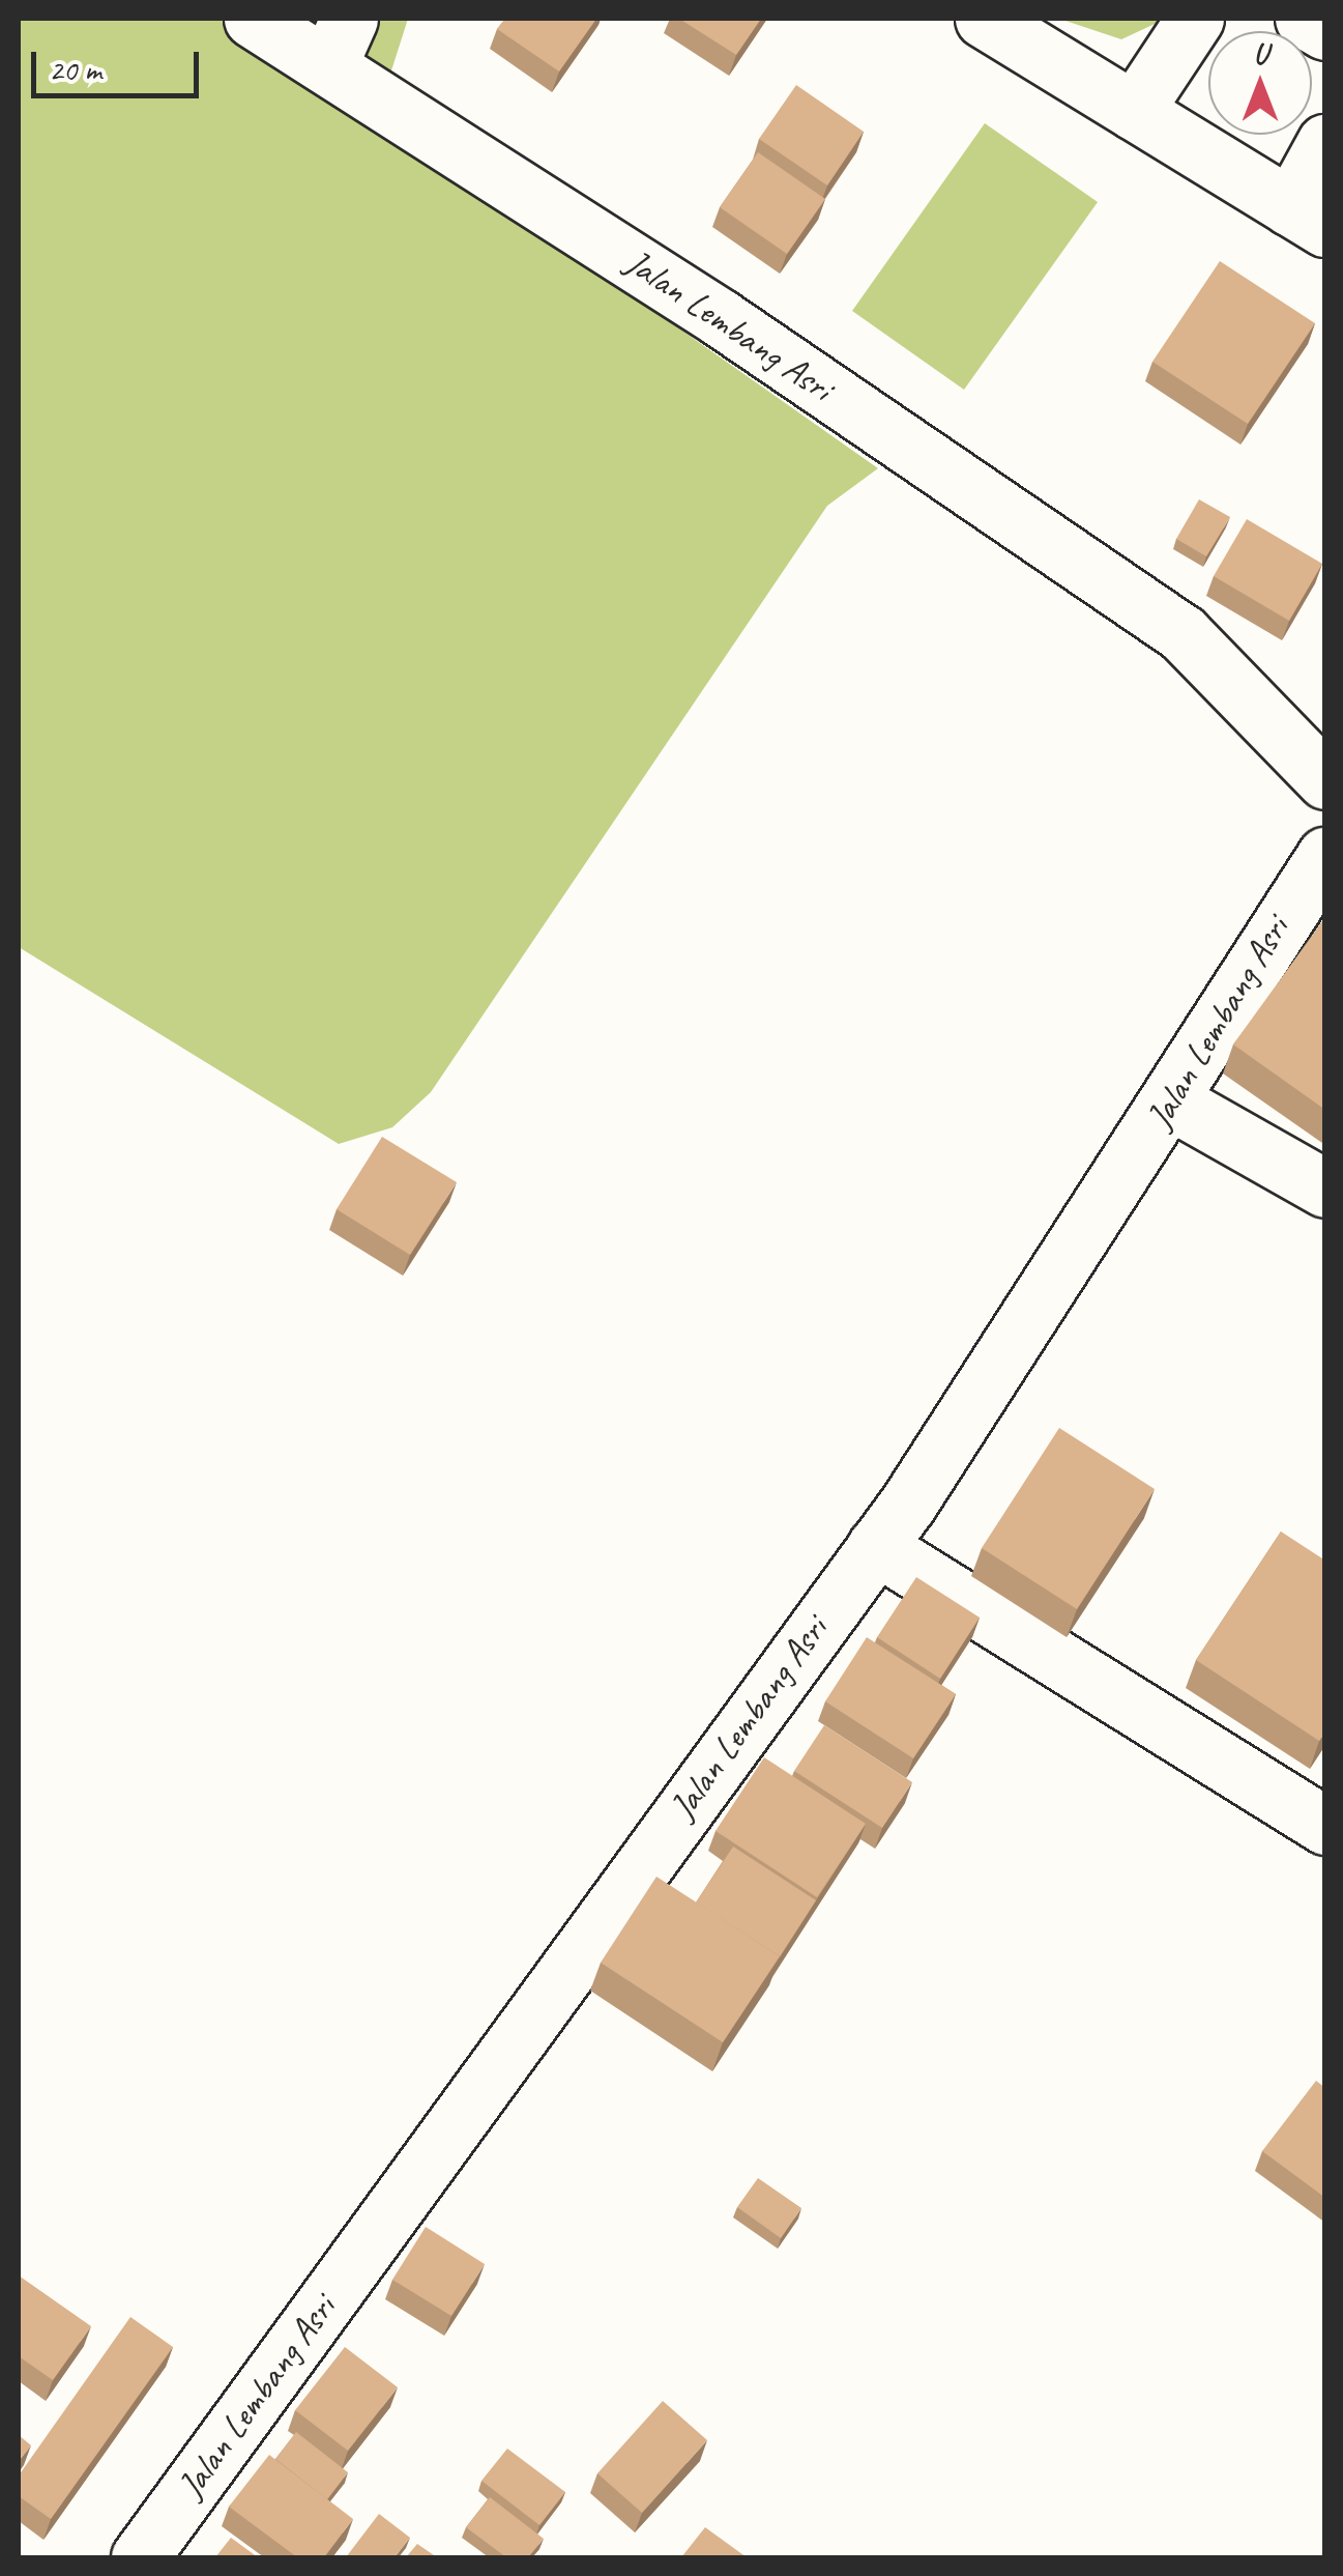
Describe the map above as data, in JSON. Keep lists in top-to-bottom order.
{
  "streets": {
    "street": ["Jalan Lembang Asri"]
  },
  "scale_bar": "20 m",
  "north": "top"
}
